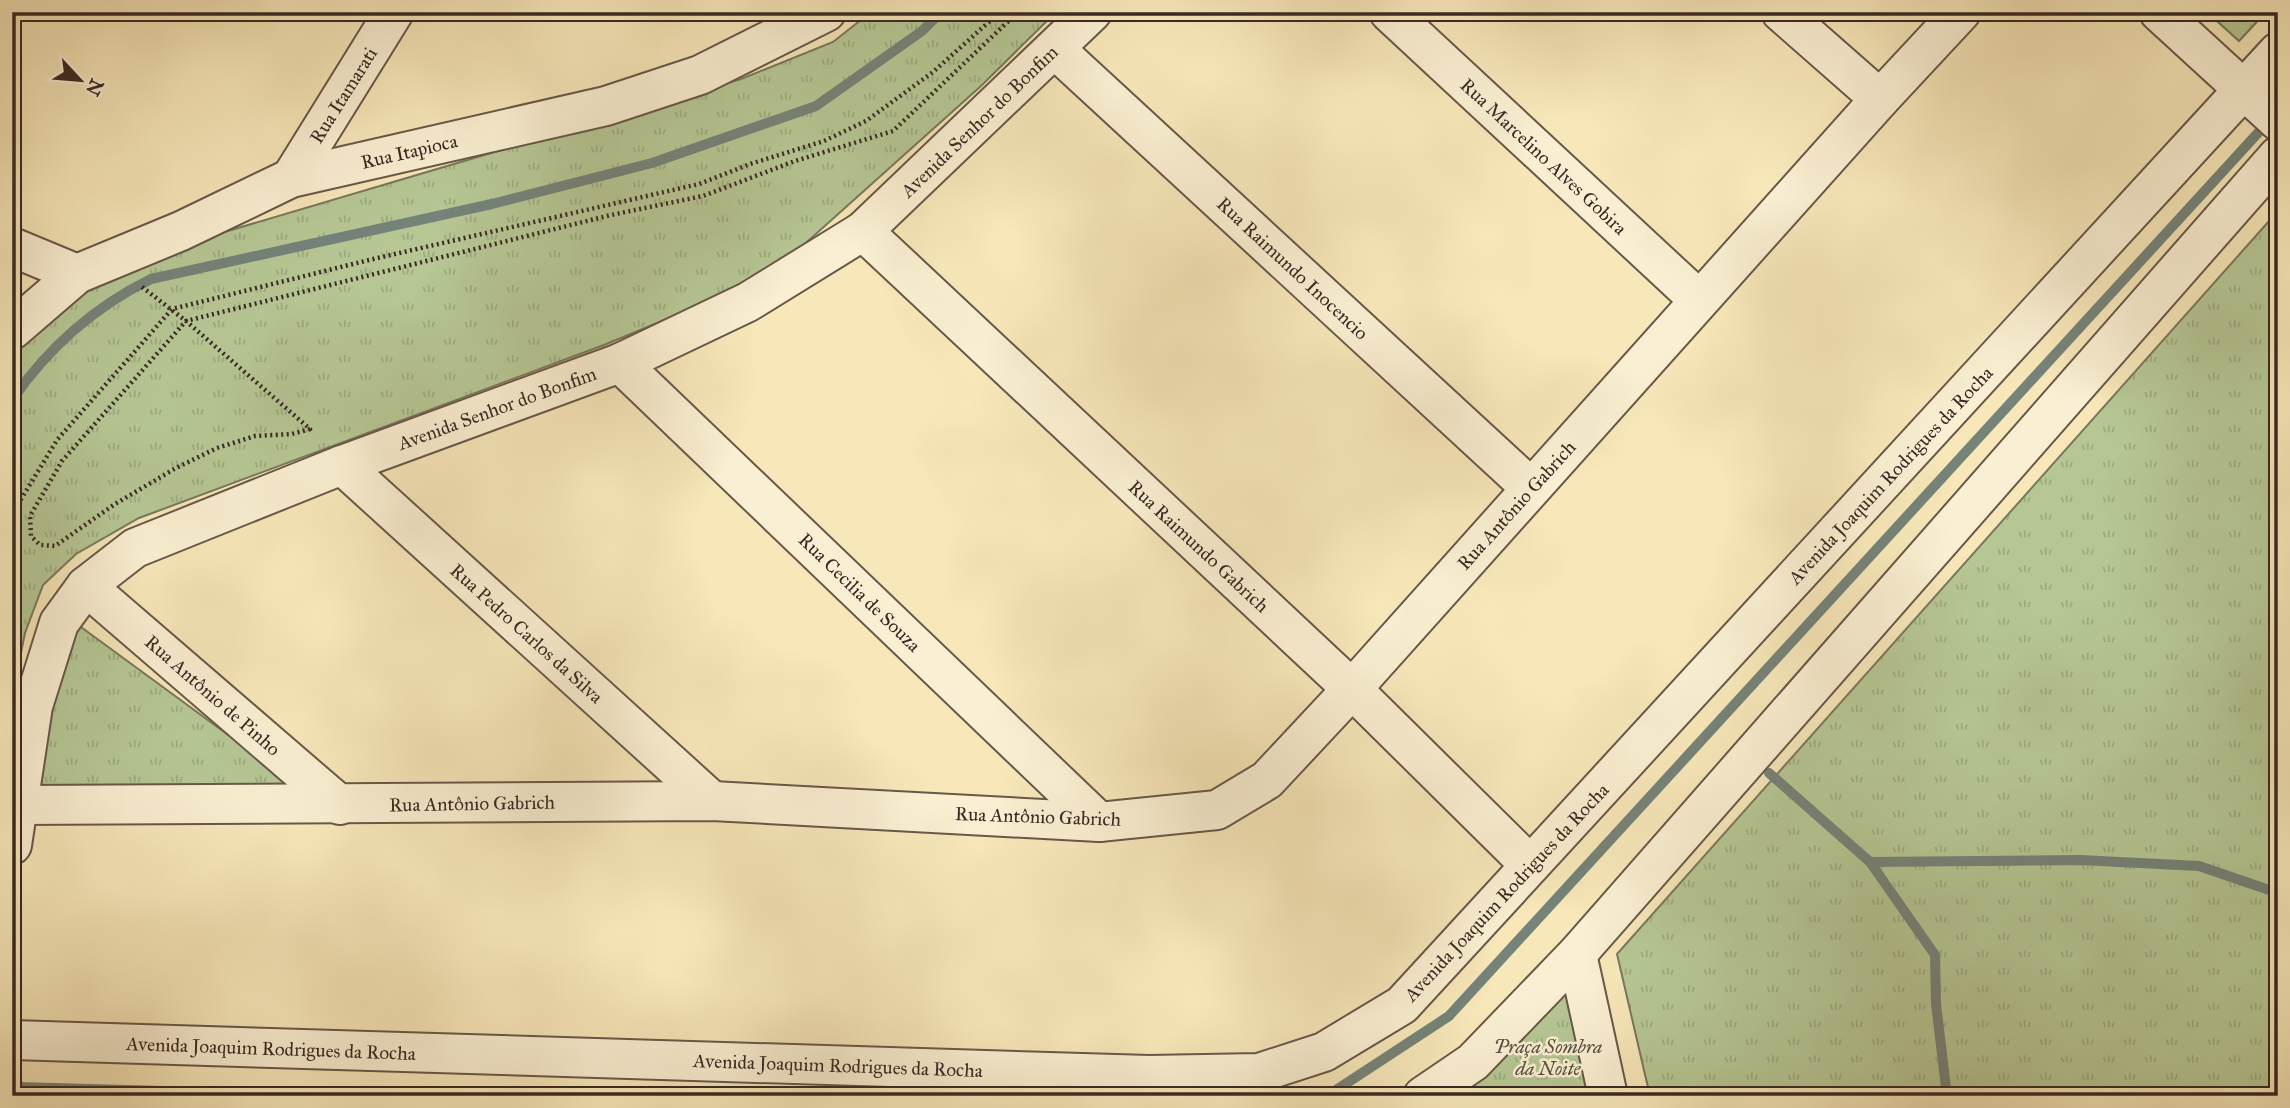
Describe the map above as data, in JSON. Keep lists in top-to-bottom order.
{
  "streets": {
    "street": [
      "Rua Itamarati",
      "Avenida Senhor do Bonfim",
      "Rua Itapioca",
      "Rua Marcelino Alves Gobira",
      "Rua Raimundo Inocencio",
      "Avenida Joaquim Rodrigues da Rocha",
      "Rua Antônio Gabrich",
      "Rua Raimundo Gabrich",
      "Rua Cecilia de Souza",
      "Rua Pedro Carlos da Silva",
      "Rua Antônio de Pinho"
    ]
  },
  "crossings": [
    ["Rua Itamarati", "Rua Itapioca"],
    ["Avenida Senhor do Bonfim", "Rua Raimundo Inocencio"],
    ["Avenida Senhor do Bonfim", "Rua Antônio Gabrich"],
    ["Avenida Senhor do Bonfim", "Rua Raimundo Gabrich"],
    ["Avenida Senhor do Bonfim", "Rua Cecilia de Souza"],
    ["Avenida Senhor do Bonfim", "Rua Pedro Carlos da Silva"],
    ["Avenida Senhor do Bonfim", "Rua Antônio de Pinho"],
    ["Rua Marcelino Alves Gobira", "Rua Antônio Gabrich"],
    ["Rua Raimundo Inocencio", "Rua Antônio Gabrich"],
    ["Avenida Joaquim Rodrigues da Rocha", "Rua Raimundo Gabrich"],
    ["Rua Antônio Gabrich", "Rua Raimundo Gabrich"],
    ["Rua Antônio Gabrich", "Rua Cecilia de Souza"],
    ["Rua Antônio Gabrich", "Rua Pedro Carlos da Silva"],
    ["Rua Antônio Gabrich", "Rua Antônio de Pinho"]
  ],
  "parks": ["Praça Sombra da Noite"],
  "north": "bottom right"
}
